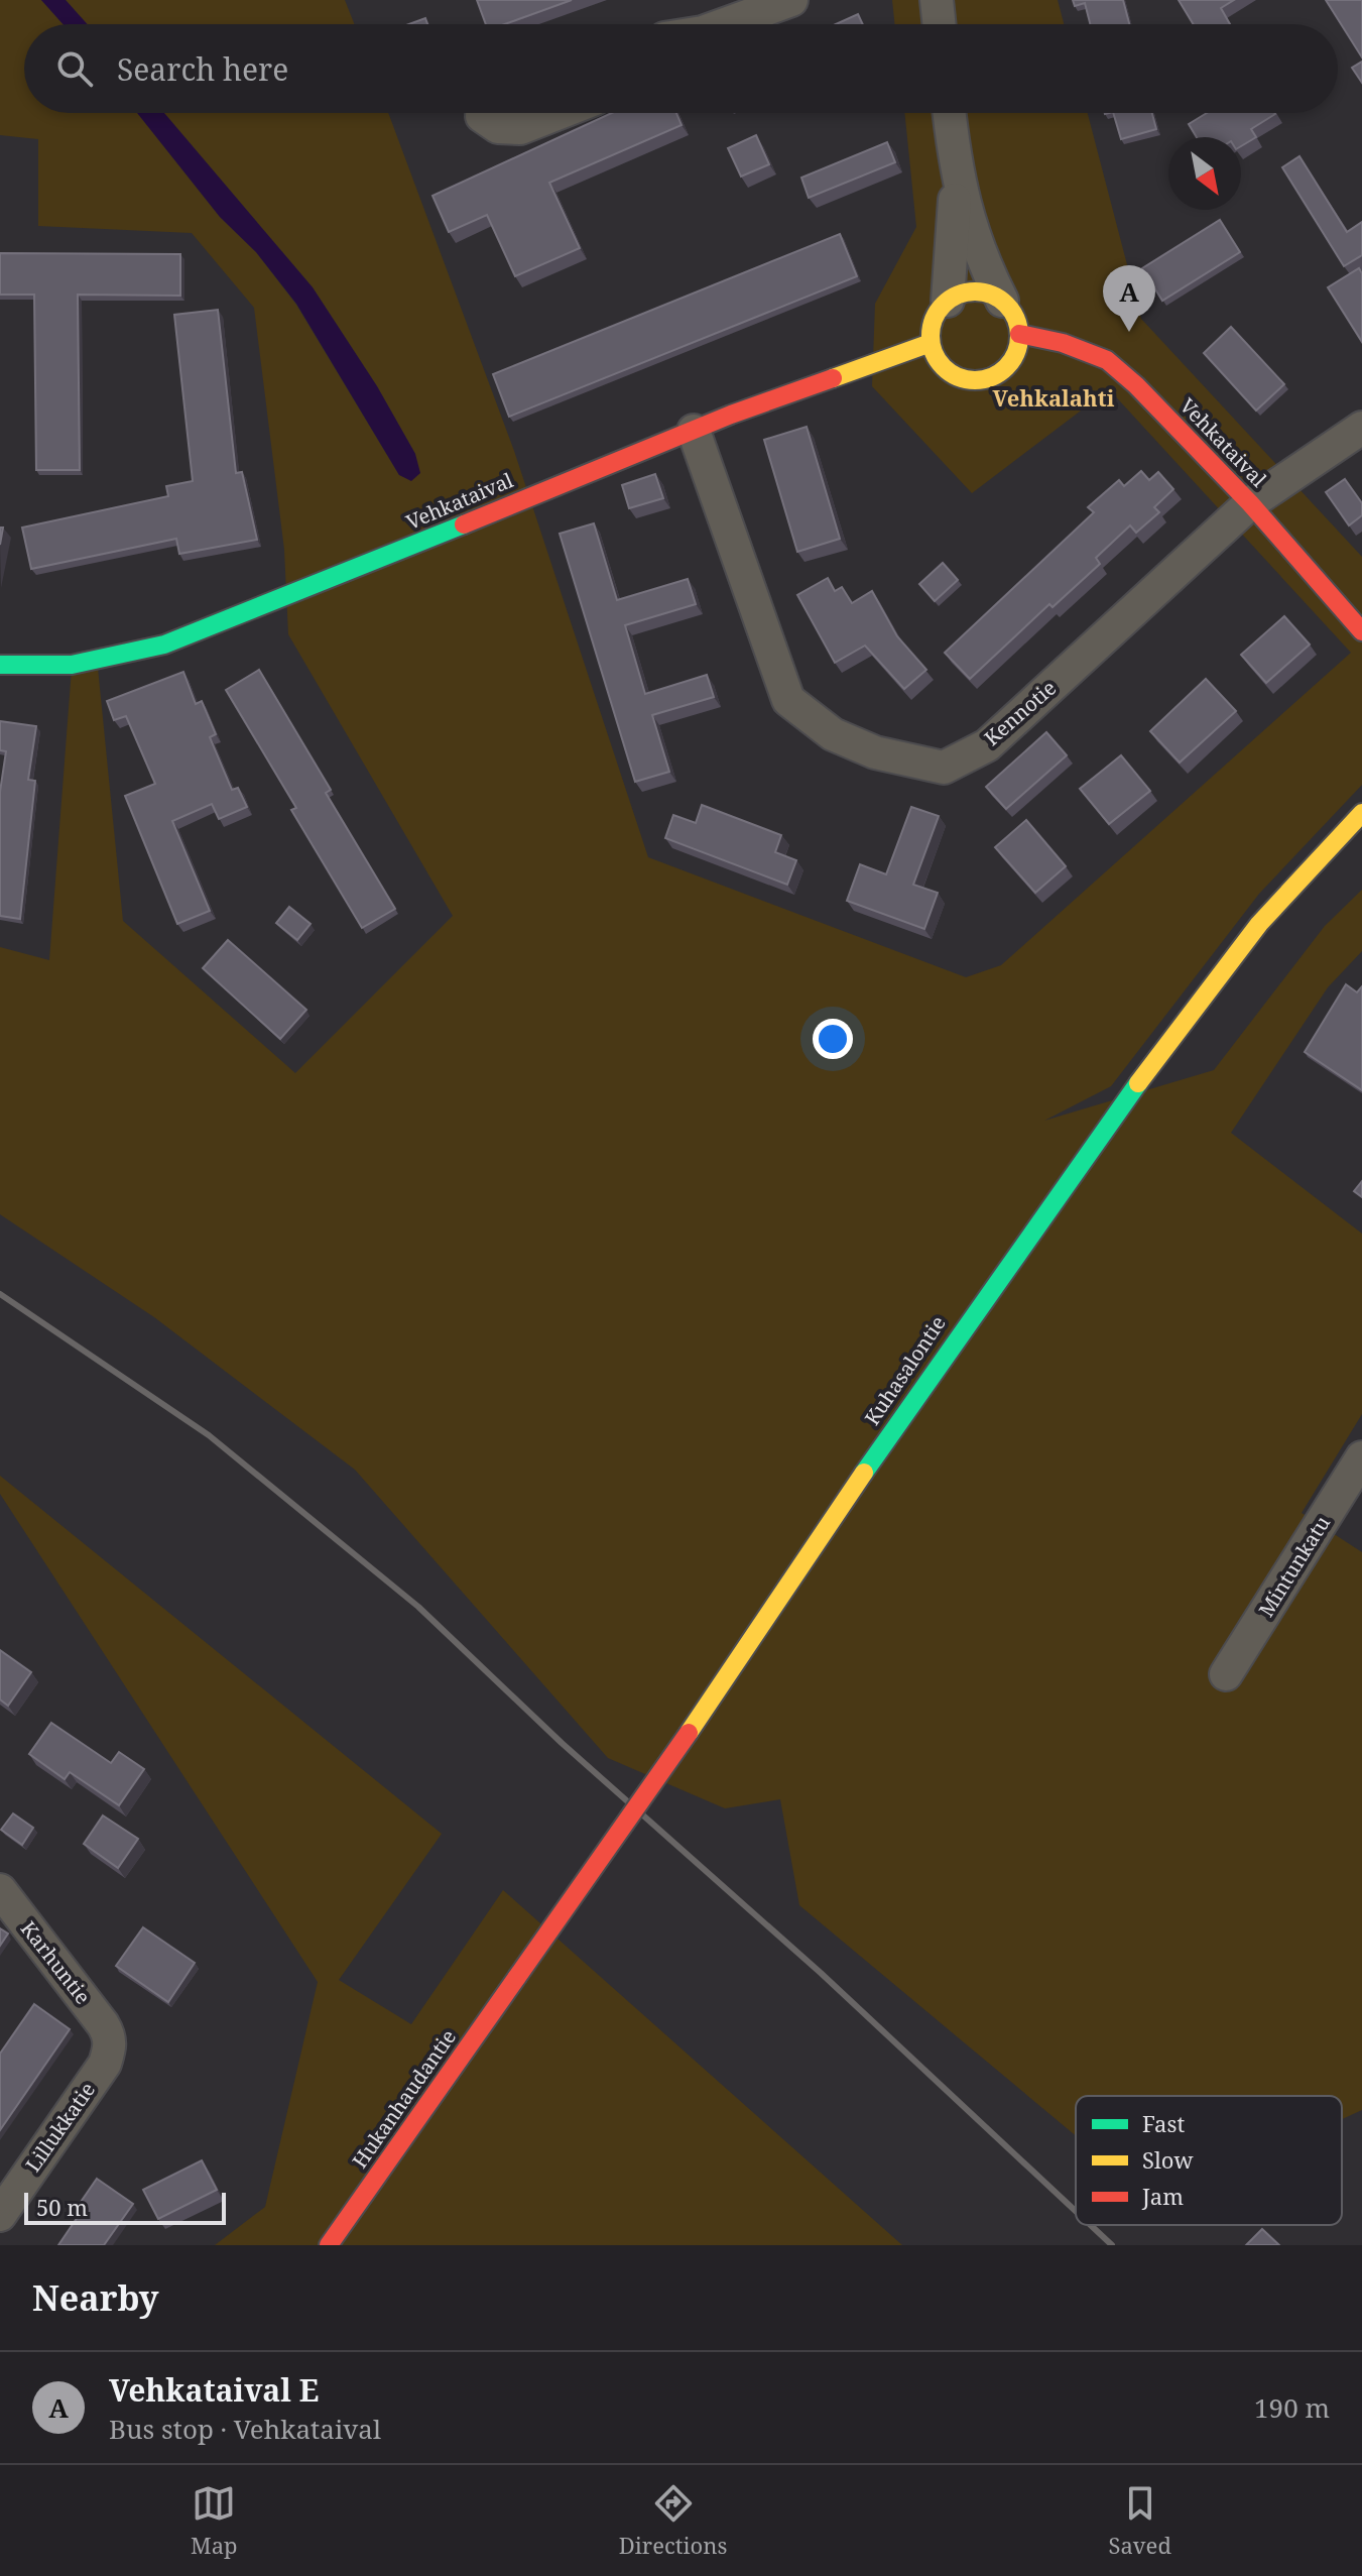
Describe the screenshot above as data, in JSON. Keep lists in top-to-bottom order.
{
  "streets": {
    "main road": ["Vehkataival", "Kuhasalontie", "Hukanhaudantie"],
    "street": [
      "Kennotie",
      "Mintunkatu",
      "Karhuntie",
      "Lillukkatie"
    ]
  },
  "crossings": [
    ["Vehkataival", "Kennotie"],
    ["Kuhasalontie", "Hukanhaudantie"],
    ["Karhuntie", "Lillukkatie"]
  ],
  "districts": ["Vehkalahti"],
  "legend": ["Fast", "Slow", "Jam"],
  "scale_bar": "50 m",
  "north": "bottom right",
  "page": {
    "search": "Search here",
    "pins": "A",
    "scale": "50 m",
    "heading": "Nearby",
    "list": [
      {
        "mark": "A",
        "name": "Vehkataival E",
        "note": "Bus stop · Vehkataival",
        "value": "190 m"
      }
    ],
    "nav": ["Map", "Directions", "Saved"]
  }
}
